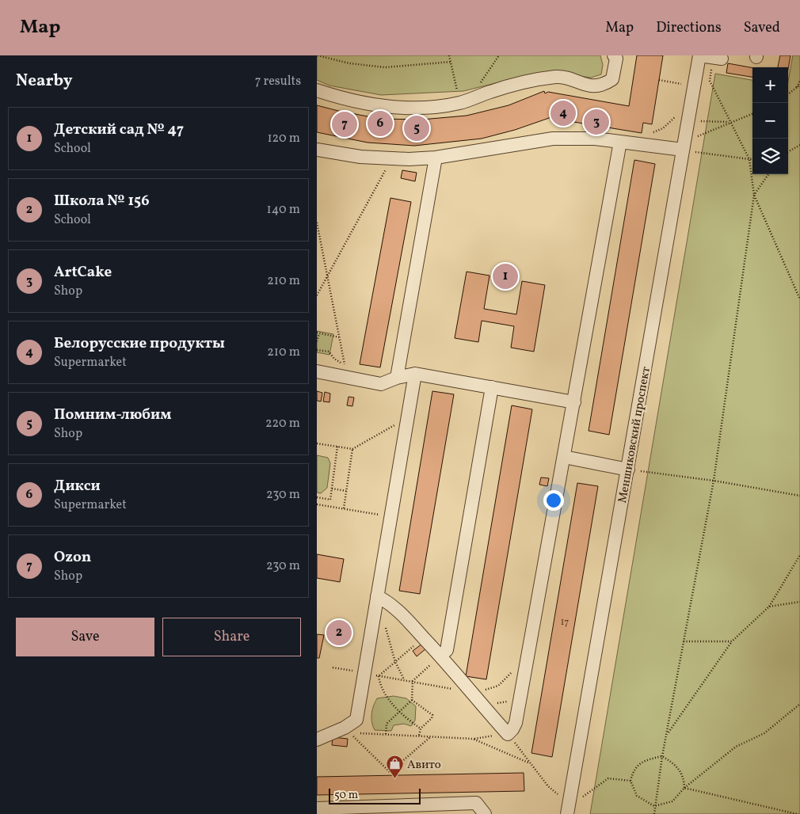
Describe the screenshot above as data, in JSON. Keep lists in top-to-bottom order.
{
  "streets": {
    "street": ["Меншиковский проспект"]
  },
  "places": {
    "shop": ["Авито"]
  },
  "house_numbers": ["17"],
  "scale_bar": "50 m",
  "page": {
    "header": "Map",
    "nav": ["Map", "Directions", "Saved"],
    "heading": ["Nearby", "7 results"],
    "map_buttons": ["+", "−"],
    "pins": [
      "4",
      "3",
      "6",
      "7",
      "5",
      "1",
      "2"
    ],
    "list": [
      {
        "mark": "1",
        "name": "Детский сад № 47",
        "note": "School",
        "value": "120 m"
      },
      {
        "mark": "2",
        "name": "Школа № 156",
        "note": "School",
        "value": "140 m"
      },
      {
        "mark": "3",
        "name": "ArtCake",
        "note": "Shop",
        "value": "210 m"
      },
      {
        "mark": "4",
        "name": "Белорусские продукты",
        "note": "Supermarket",
        "value": "210 m"
      },
      {
        "mark": "5",
        "name": "Помним-любим",
        "note": "Shop",
        "value": "220 m"
      },
      {
        "mark": "6",
        "name": "Дикси",
        "note": "Supermarket",
        "value": "230 m"
      },
      {
        "mark": "7",
        "name": "Ozon",
        "note": "Shop",
        "value": "230 m"
      }
    ],
    "buttons": ["Save", "Share"],
    "scale": "50 m"
  }
}
